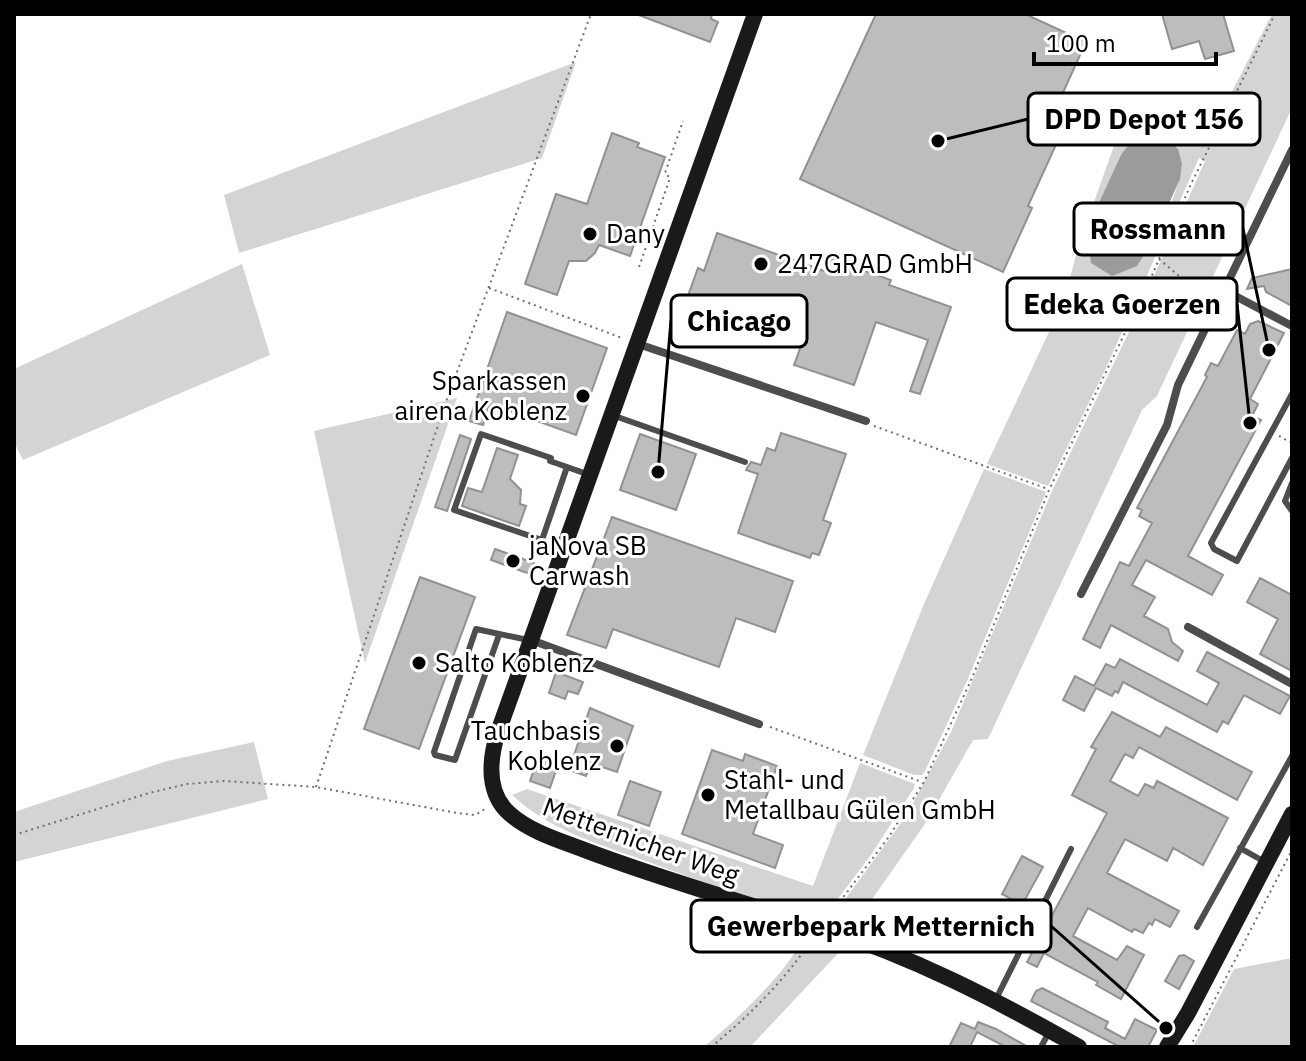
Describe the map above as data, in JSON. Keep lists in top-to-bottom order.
{
  "streets": {
    "street": ["Metternicher Weg"]
  },
  "places": [
    "DPD Depot 156",
    "Dany",
    "247GRAD GmbH",
    "Rossmann",
    "Sparkassen airena Koblenz",
    "Edeka Goerzen",
    "Chicago",
    "jaNova SB Carwash",
    "Salto Koblenz",
    "Tauchbasis Koblenz",
    "Stahl- und Metallbau Gülen GmbH",
    "Gewerbepark Metternich"
  ],
  "scale_bar": "100 m"
}
